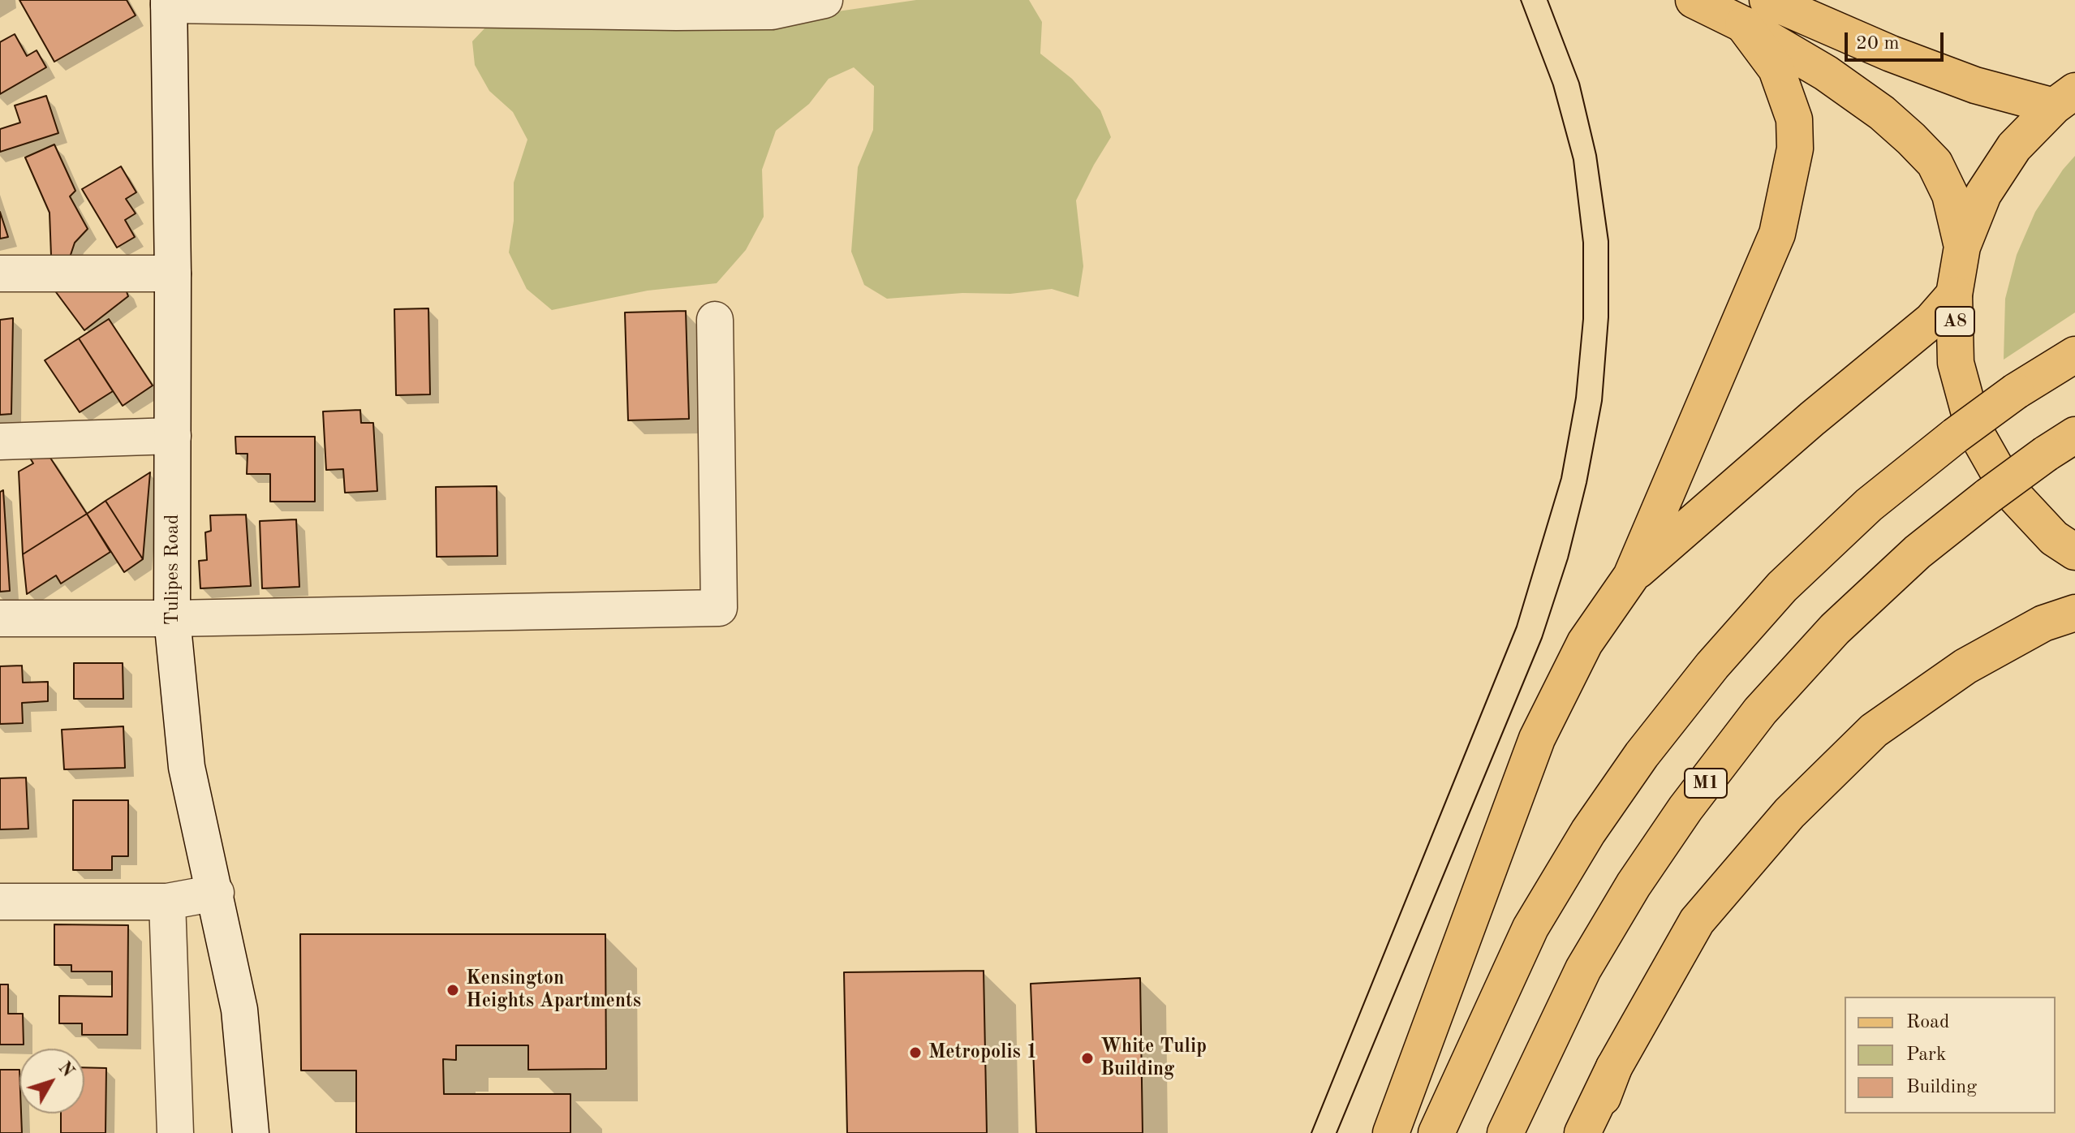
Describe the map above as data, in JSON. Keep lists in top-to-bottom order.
{
  "streets": {
    "main road": ["A8", "M1"],
    "street": ["Tulipes Road"]
  },
  "places": ["Kensington Heights Apartments", "Metropolis 1", "White Tulip Building"],
  "legend": ["Road", "Park", "Building"],
  "scale_bar": "20 m",
  "north": "top right"
}
